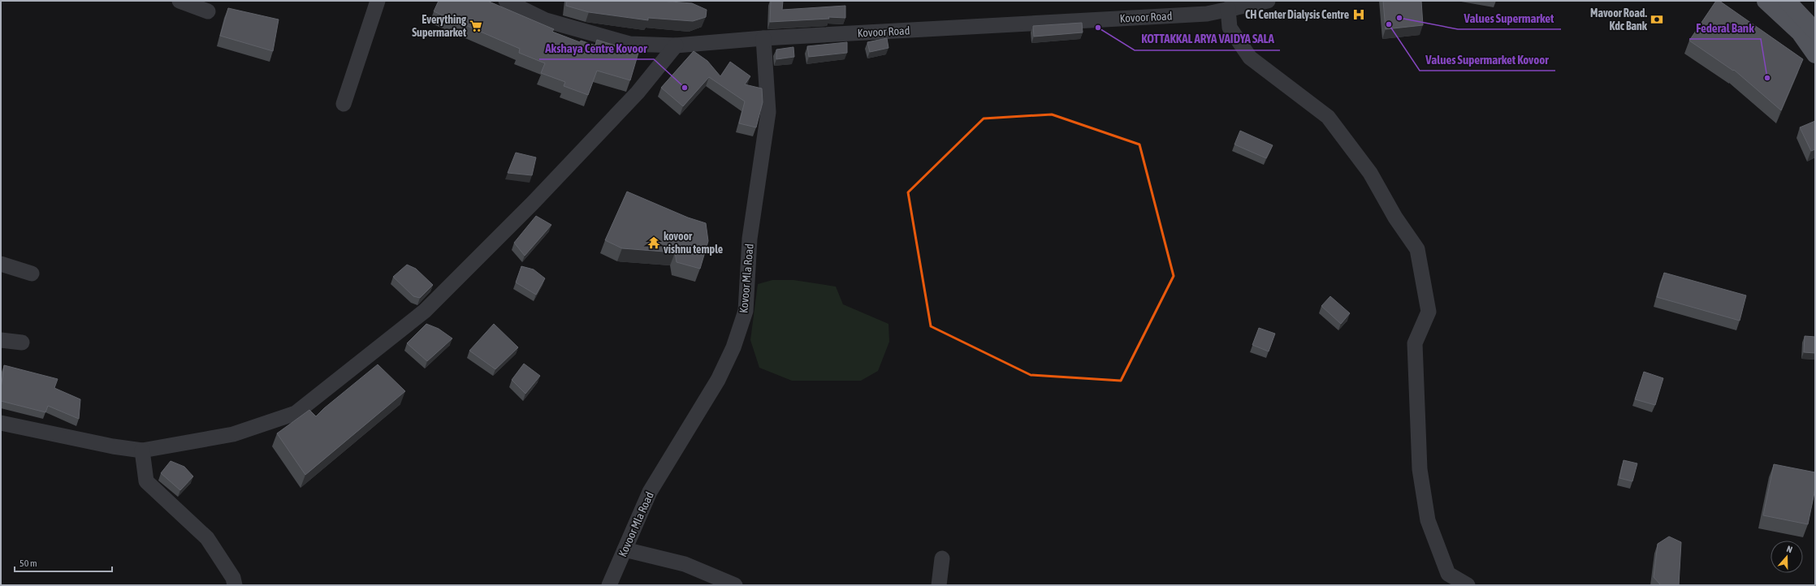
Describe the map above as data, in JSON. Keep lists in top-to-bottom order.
{
  "streets": {
    "street": ["Kovoor Road", "Kovoor Mla Road"]
  },
  "crossings": [
    ["Kovoor Road", "Kovoor Mla Road"]
  ],
  "places": {
    "hospital": ["CH Center Dialysis Centre"],
    "other": [
      "Values Supermarket",
      "Values Supermarket Kovoor",
      "KOTTAKKAL ARYA VAIDYA SALA",
      "Federal Bank",
      "Akshaya Centre Kovoor"
    ],
    "bank": ["Mavoor Road. Kdc Bank"],
    "supermarket": ["Everything Supermarket"],
    "temple": ["kovoor vishnu temple"]
  },
  "scale_bar": "50 m",
  "north": "top"
}
